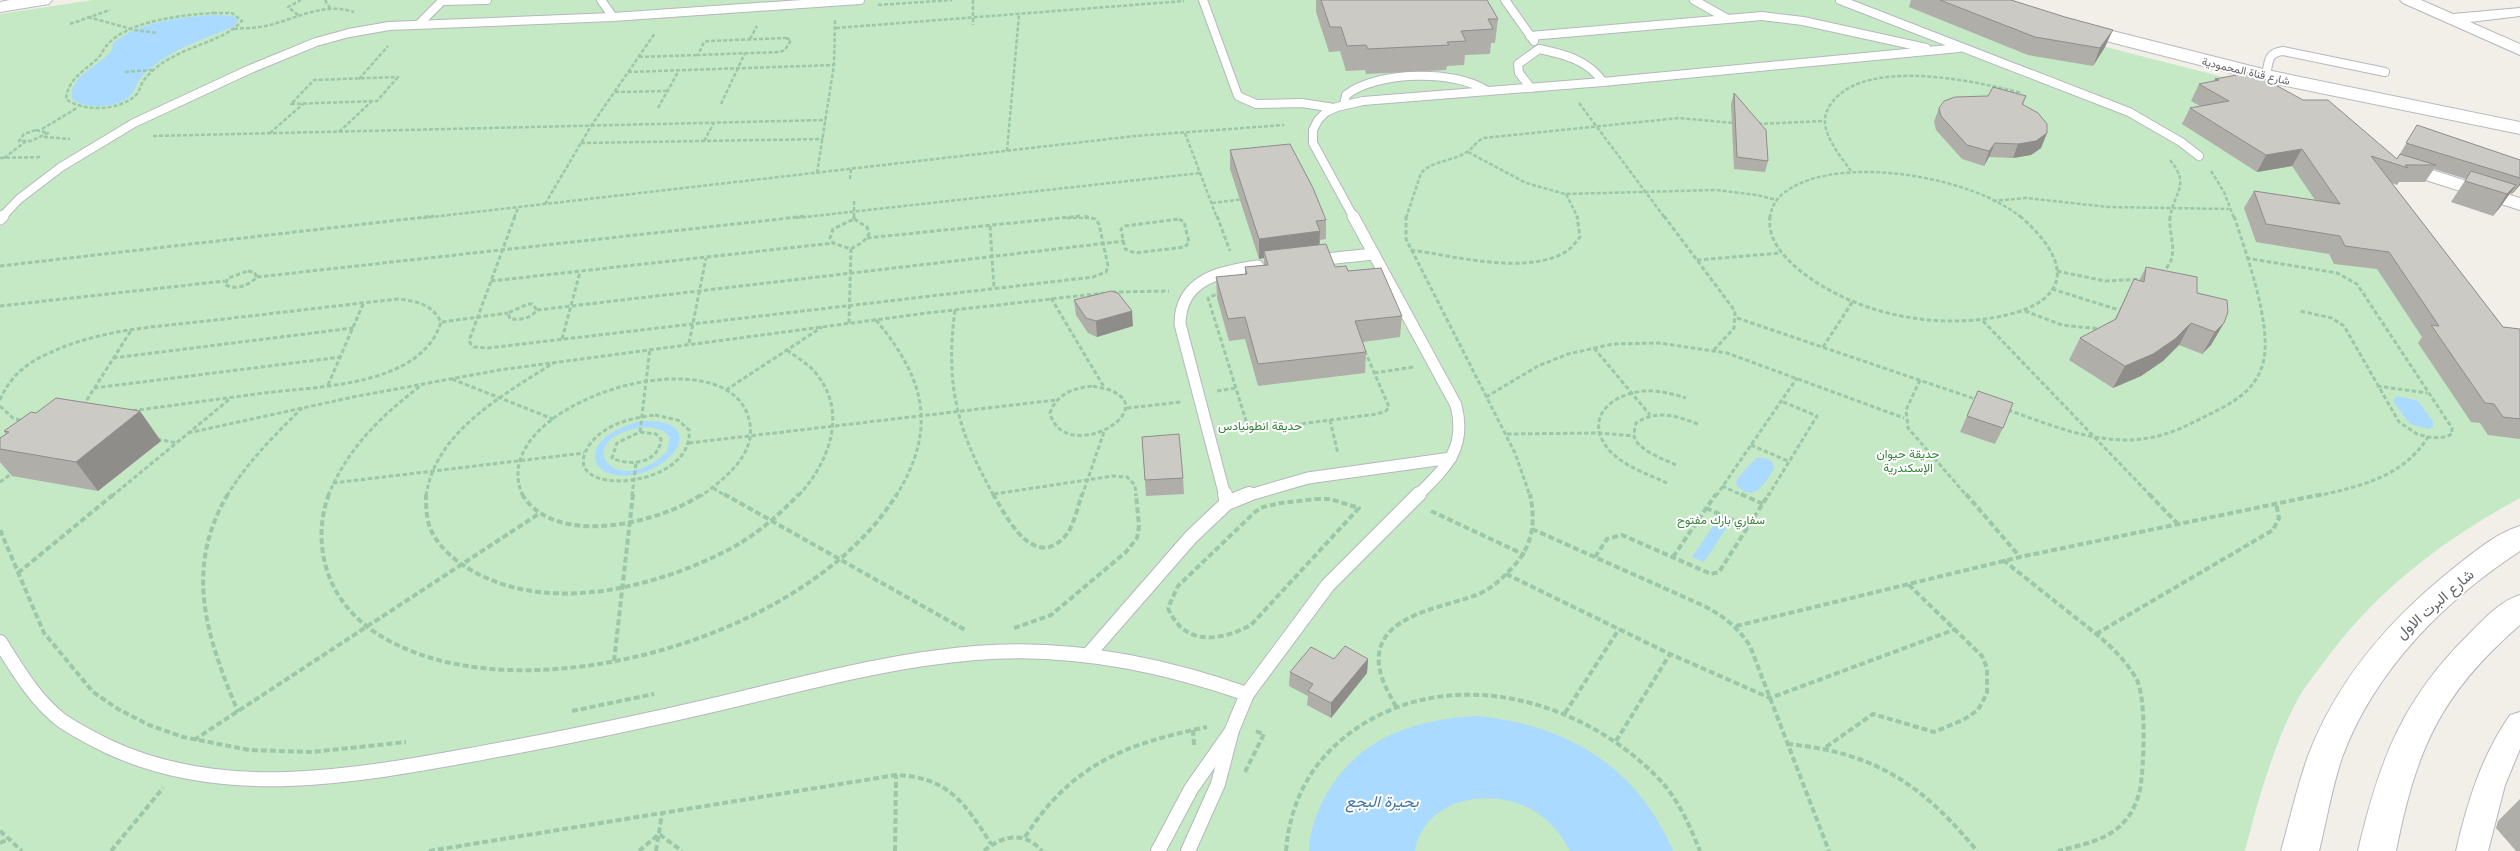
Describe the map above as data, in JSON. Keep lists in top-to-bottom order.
{
  "streets": {
    "main road": ["شارع قناة المحمودية", "شارع البرت الاول"]
  },
  "water": ["بحيرة البجع"],
  "parks": ["حديقة انطونيادس", "حديقة حيوان الإسكندرية", "سفاري بارك مفتوح"]
}
